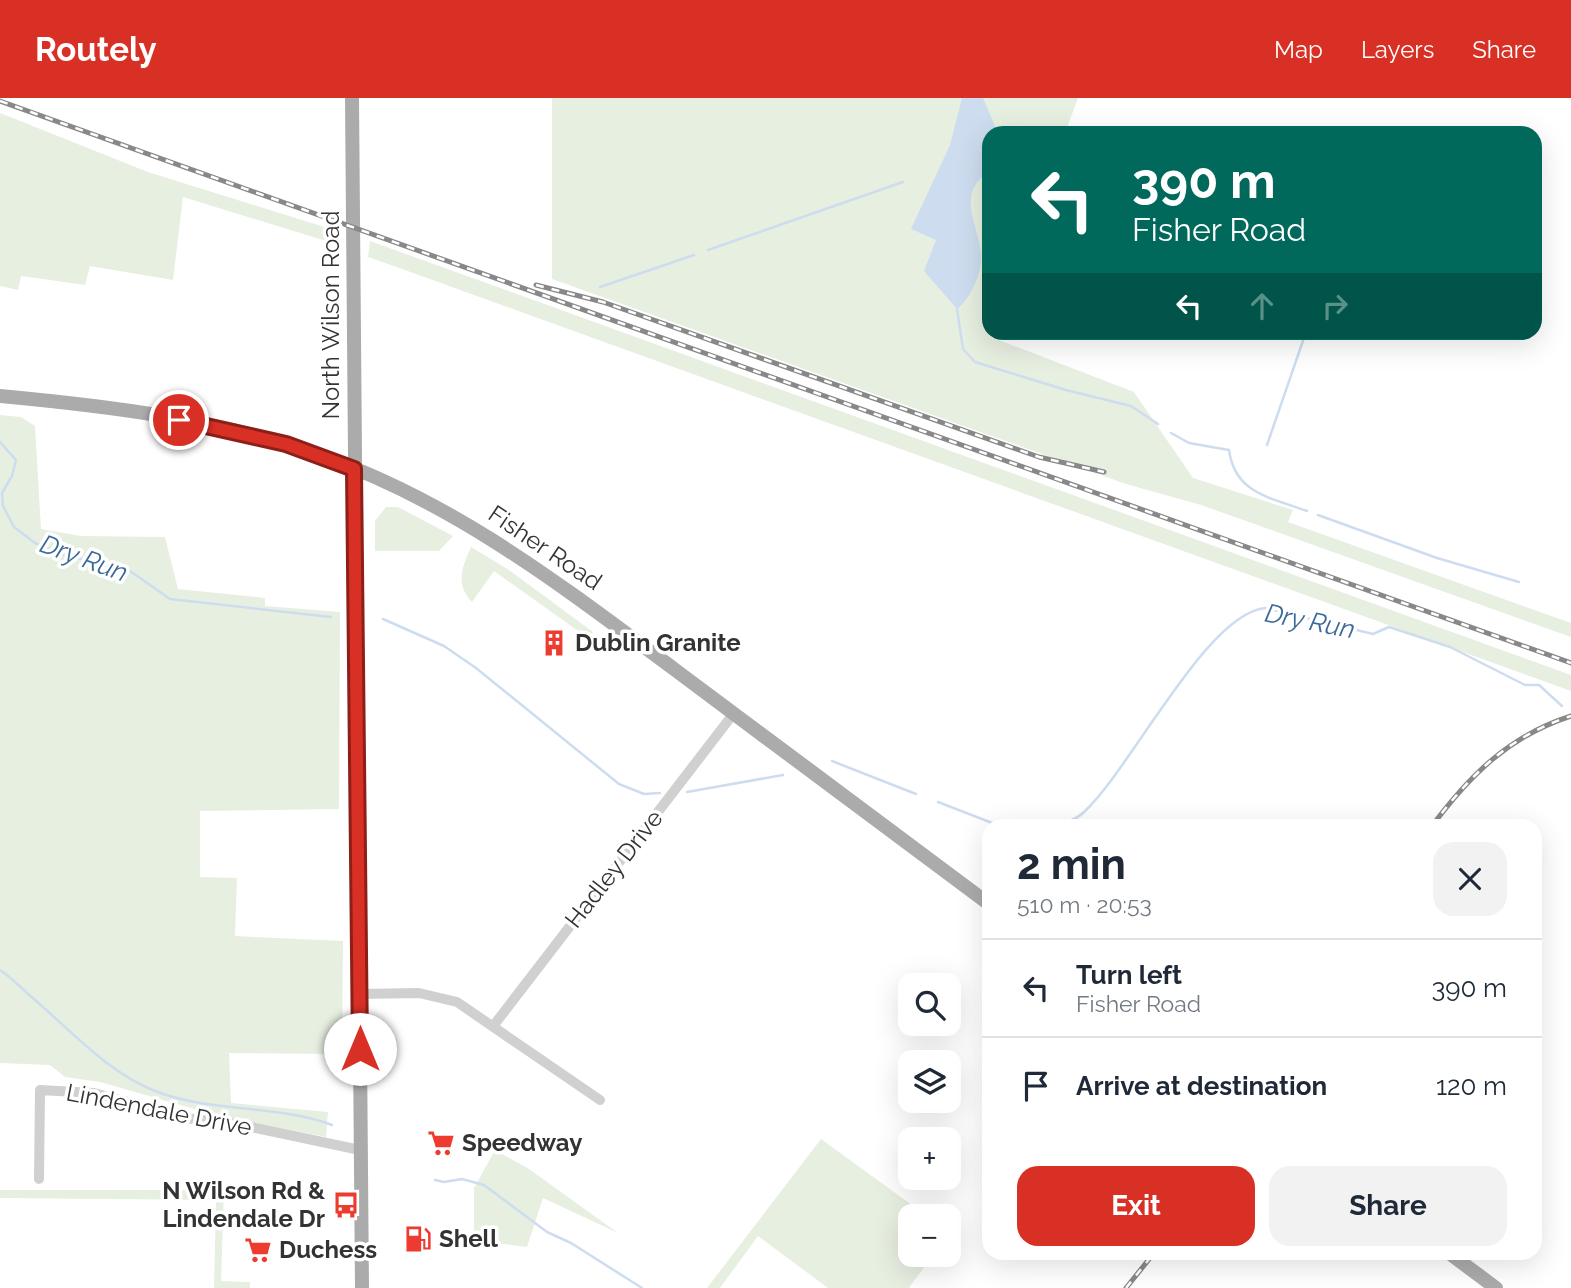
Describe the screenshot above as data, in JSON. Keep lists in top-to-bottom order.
{
  "streets": {
    "main road": ["North Wilson Road", "Fisher Road"],
    "street": ["Hadley Drive", "Lindendale Drive"]
  },
  "crossings": [
    ["North Wilson Road", "Fisher Road"],
    ["North Wilson Road", "Lindendale Drive"],
    ["Fisher Road", "Hadley Drive"]
  ],
  "water": ["Dry Run"],
  "places": {
    "building": ["Dublin Granite"],
    "supermarket": ["Speedway", "Duchess"],
    "bus stop": ["N Wilson Rd & Lindendale Dr"],
    "fuel station": ["Shell"]
  },
  "page": {
    "header": "Routely",
    "nav": ["Map", "Layers", "Share"],
    "turn": ["390 m", "Fisher Road"],
    "heading": ["2 min", "510 m · 20:53"],
    "list": [
      {
        "name": "Turn left",
        "note": "Fisher Road",
        "value": "390 m"
      },
      {
        "name": "Arrive at destination",
        "value": "120 m"
      }
    ],
    "map_buttons": ["+", "−"],
    "buttons": ["Exit", "Share"]
  }
}
